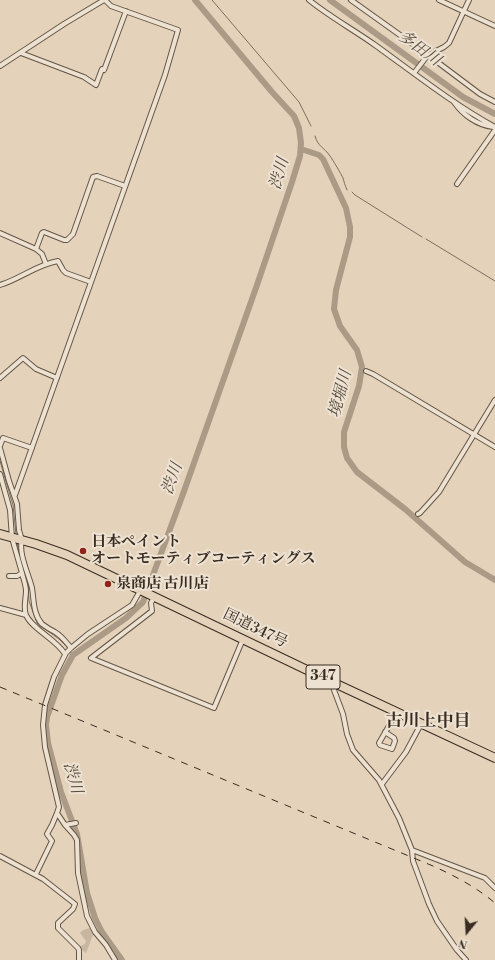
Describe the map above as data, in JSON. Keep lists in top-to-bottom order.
{
  "streets": {
    "highway": ["国道347号", "347"]
  },
  "districts": ["古川上中目"],
  "water": ["多田川", "渋川", "境堀川"],
  "places": ["日本ペイント オートモーティブコーティングス", "泉商店 古川店"],
  "north": "bottom"
}
